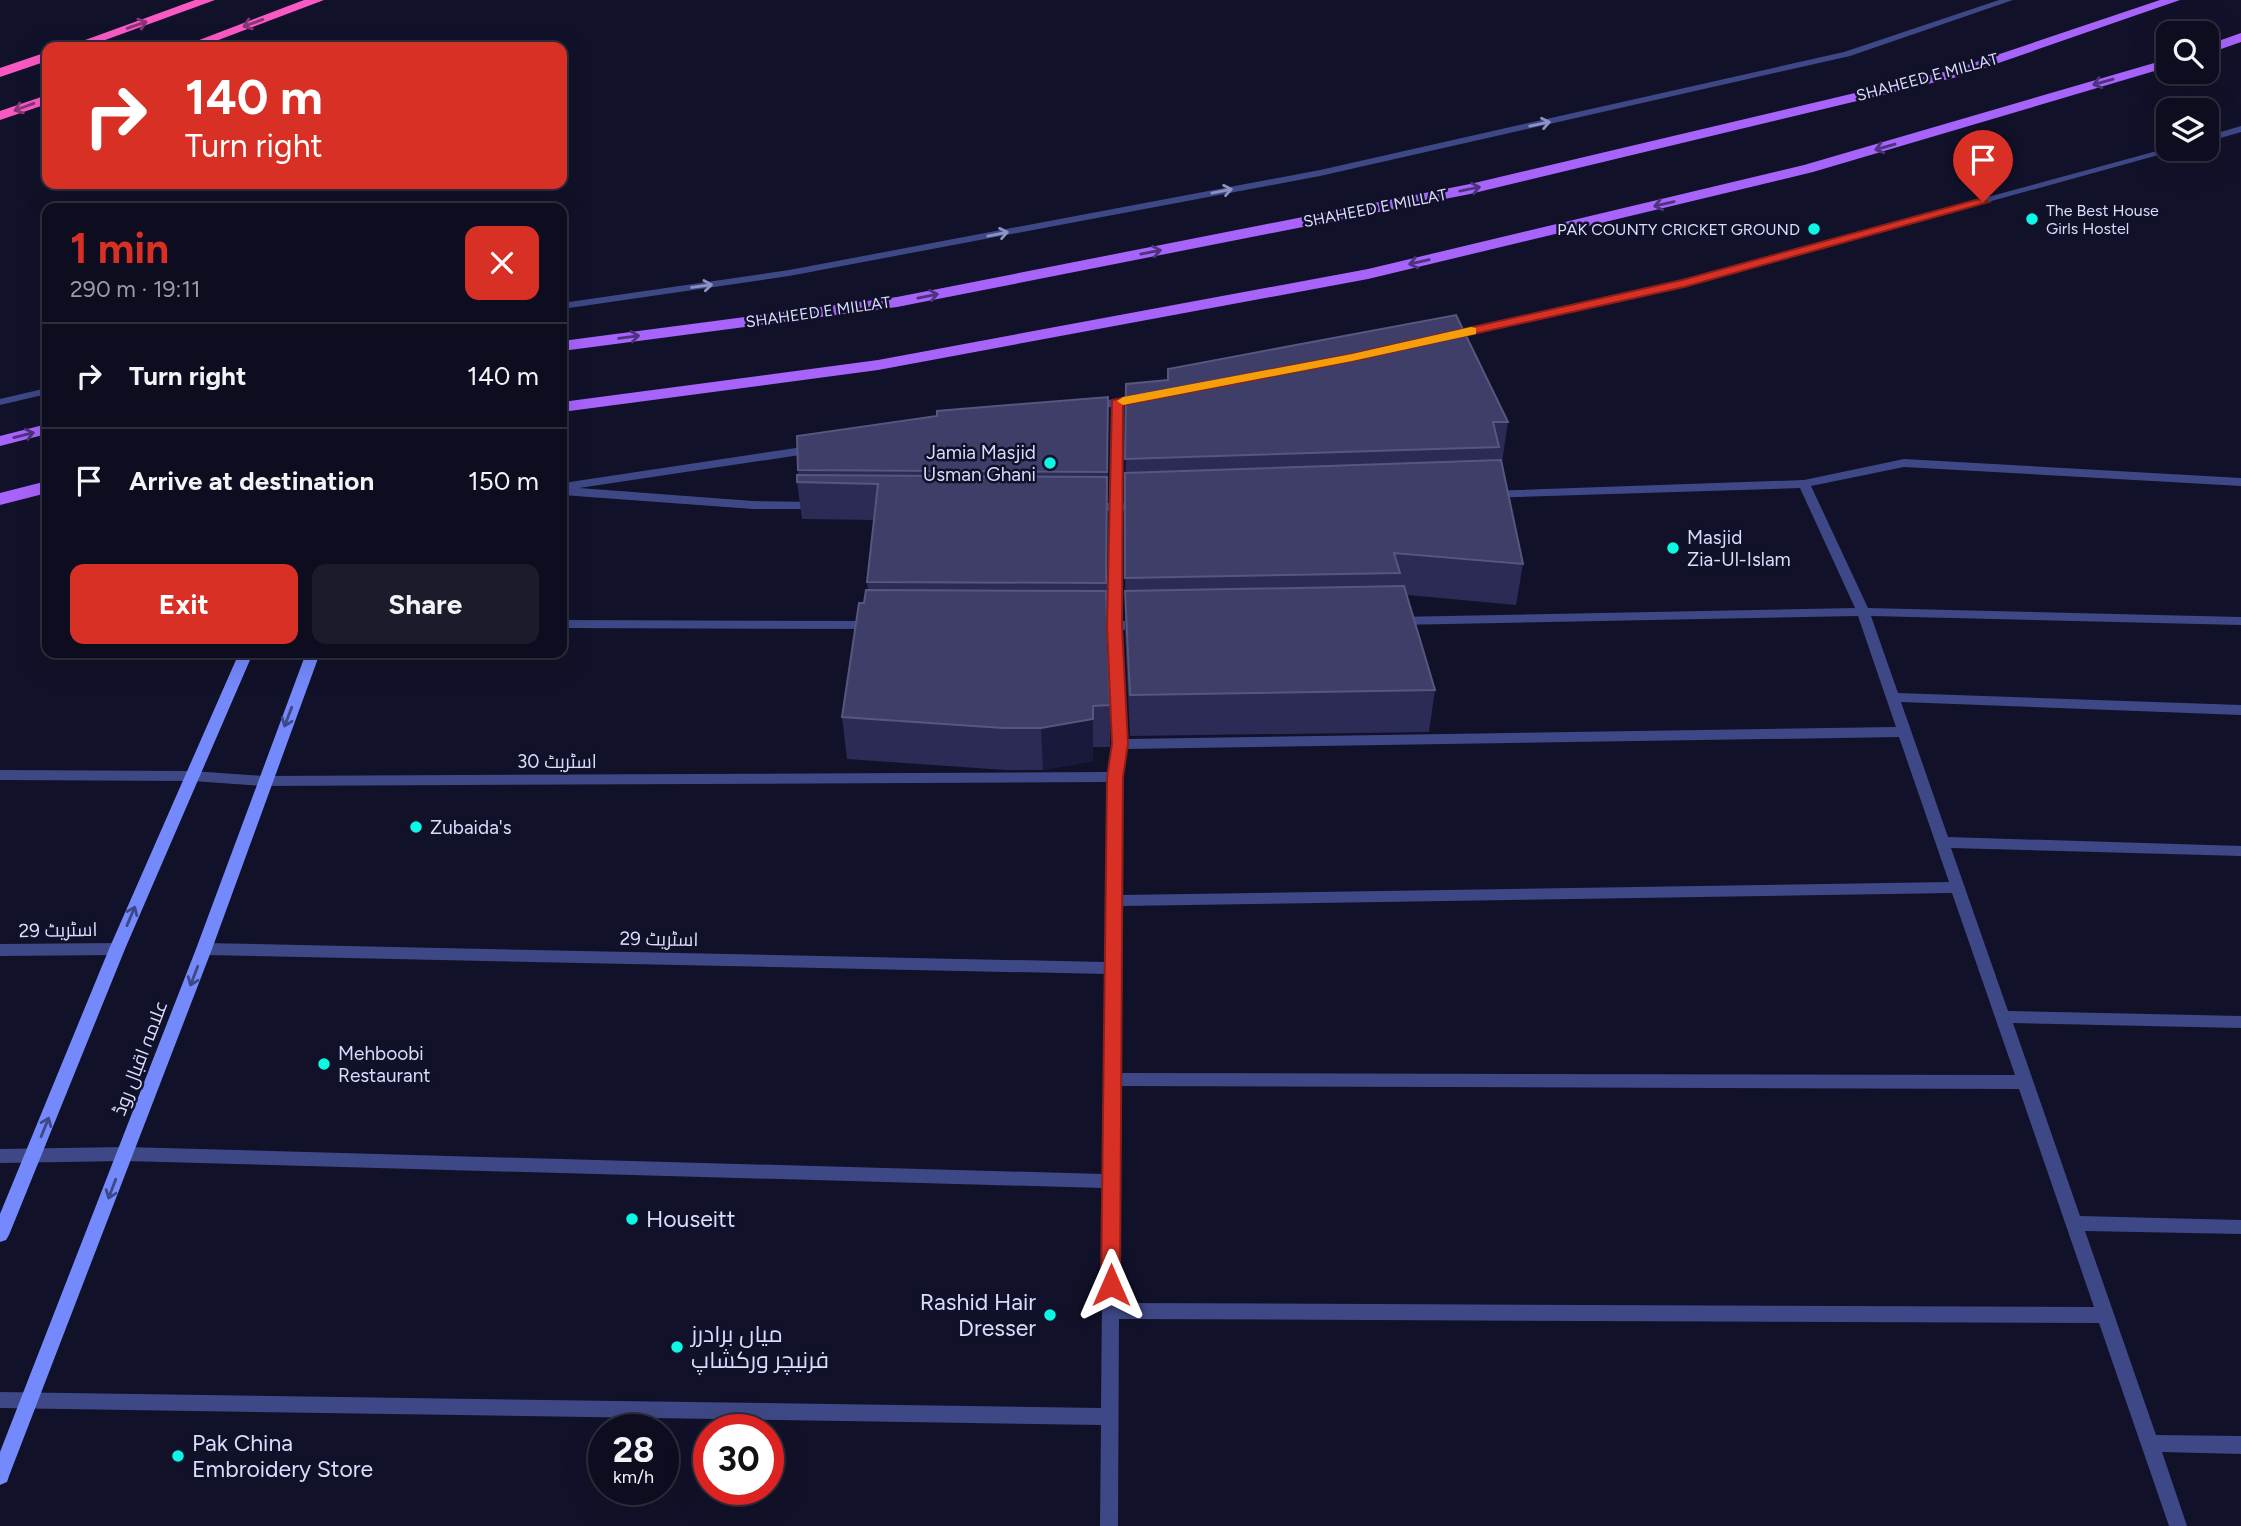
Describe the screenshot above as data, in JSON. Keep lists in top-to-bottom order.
{
  "streets": {
    "main road": ["SHAHEED E MILLAT"],
    "street": ["اسٹریٹ 30", "اسٹریٹ 29", "علامہ اقبال روڈ"]
  },
  "crossings": [
    ["اسٹریٹ 30", "علامہ اقبال روڈ"],
    ["اسٹریٹ 29", "علامہ اقبال روڈ"]
  ],
  "places": [
    "The Best House Girls Hostel",
    "PAK COUNTY CRICKET GROUND",
    "Jamia Masjid Usman Ghani",
    "Masjid Zia-Ul-Islam",
    "Zubaida's",
    "Mehboobi Restaurant",
    "Houseitt",
    "Rashid Hair Dresser",
    "میاں برادرز فرنیچر ورکشاپ",
    "Pak China Embroidery Store"
  ],
  "page": {
    "turn": ["140 m", "Turn right"],
    "heading": ["1 min", "290 m · 19:11"],
    "list": [
      {
        "name": "Turn right",
        "value": "140 m"
      },
      {
        "name": "Arrive at destination",
        "value": "150 m"
      }
    ],
    "buttons": ["Exit", "Share"],
    "speed": "28 km/h",
    "limit": "30"
  }
}
